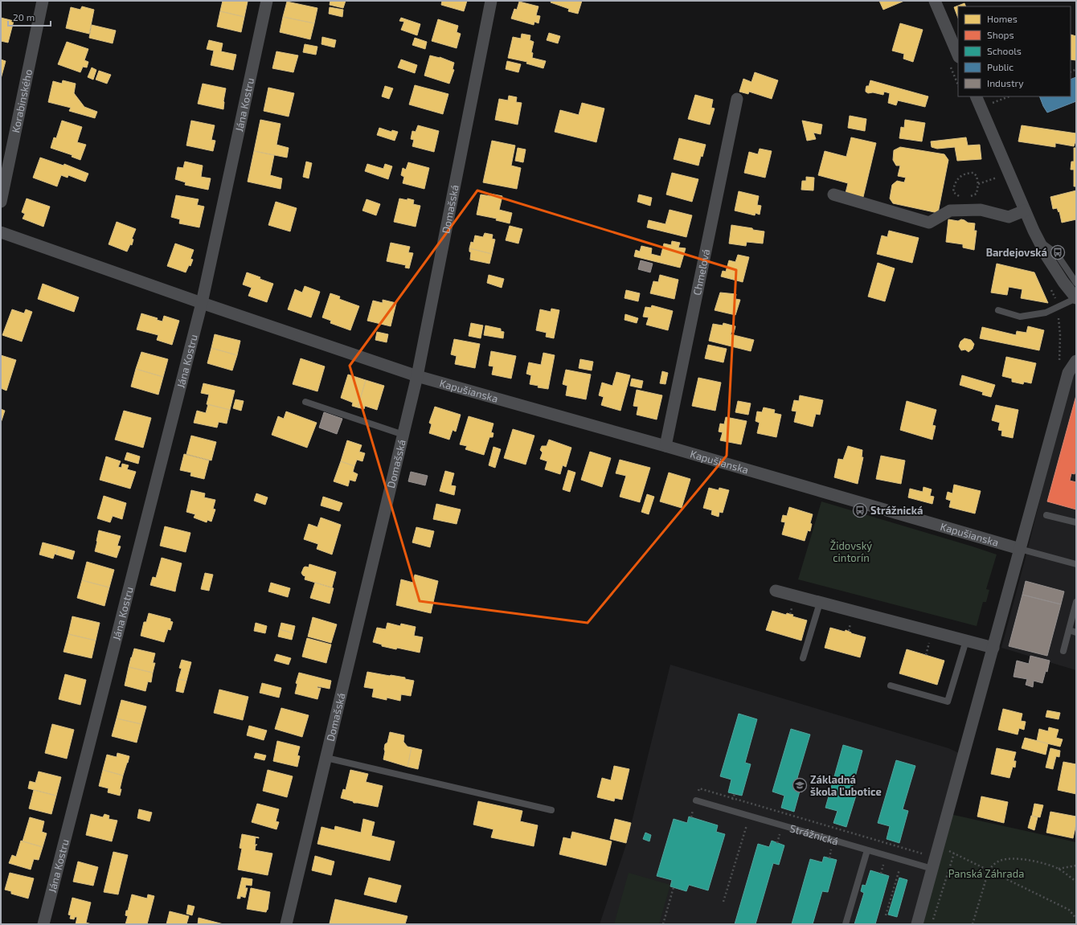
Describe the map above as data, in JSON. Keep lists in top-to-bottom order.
{
  "streets": {
    "street": [
      "Korabinského",
      "Jána Kostru",
      "Domašská",
      "Chmeľová",
      "Kapušianska"
    ],
    "lane": ["Strážnická"]
  },
  "crossings": [
    ["Domašská", "Kapušianska"],
    ["Chmeľová", "Kapušianska"]
  ],
  "parks": ["Židovský cintorín", "Panská Záhrada"],
  "places": {
    "bus stop": ["Bardejovská", "Strážnická"],
    "school or university": ["Základná škola Ľubotice"]
  },
  "legend": [
    "Homes",
    "Shops",
    "Schools",
    "Public",
    "Industry"
  ],
  "scale_bar": "20 m"
}
